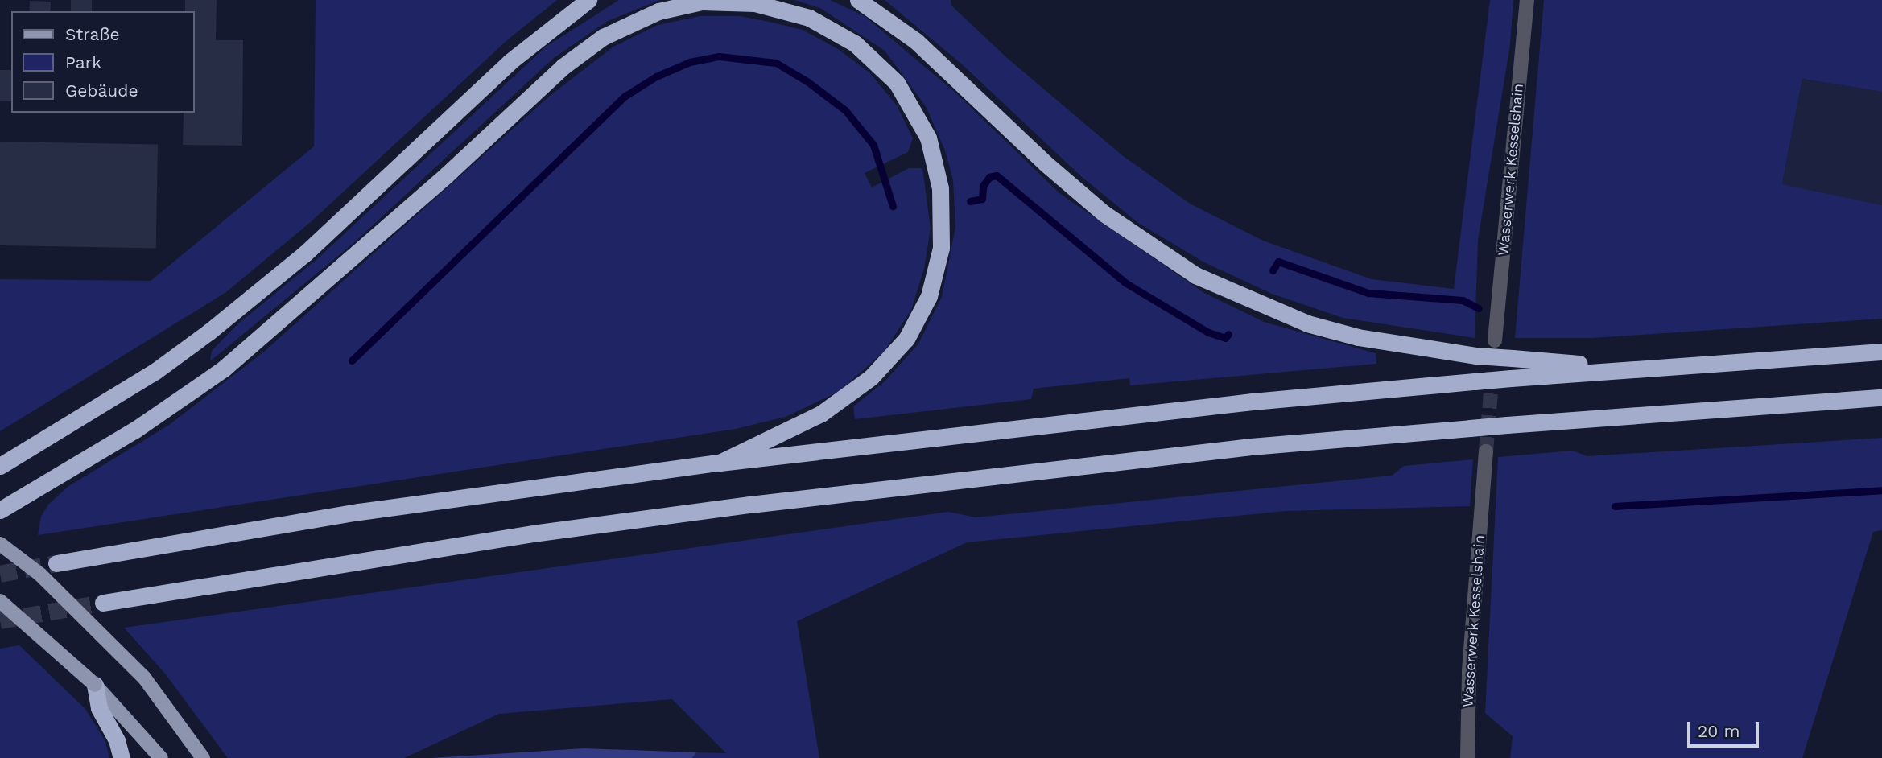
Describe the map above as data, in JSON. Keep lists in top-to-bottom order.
{
  "streets": {
    "street": ["Wasserwerk Kesselshain"]
  },
  "legend": ["Straße", "Park", "Gebäude"],
  "scale_bar": "20 m"
}
